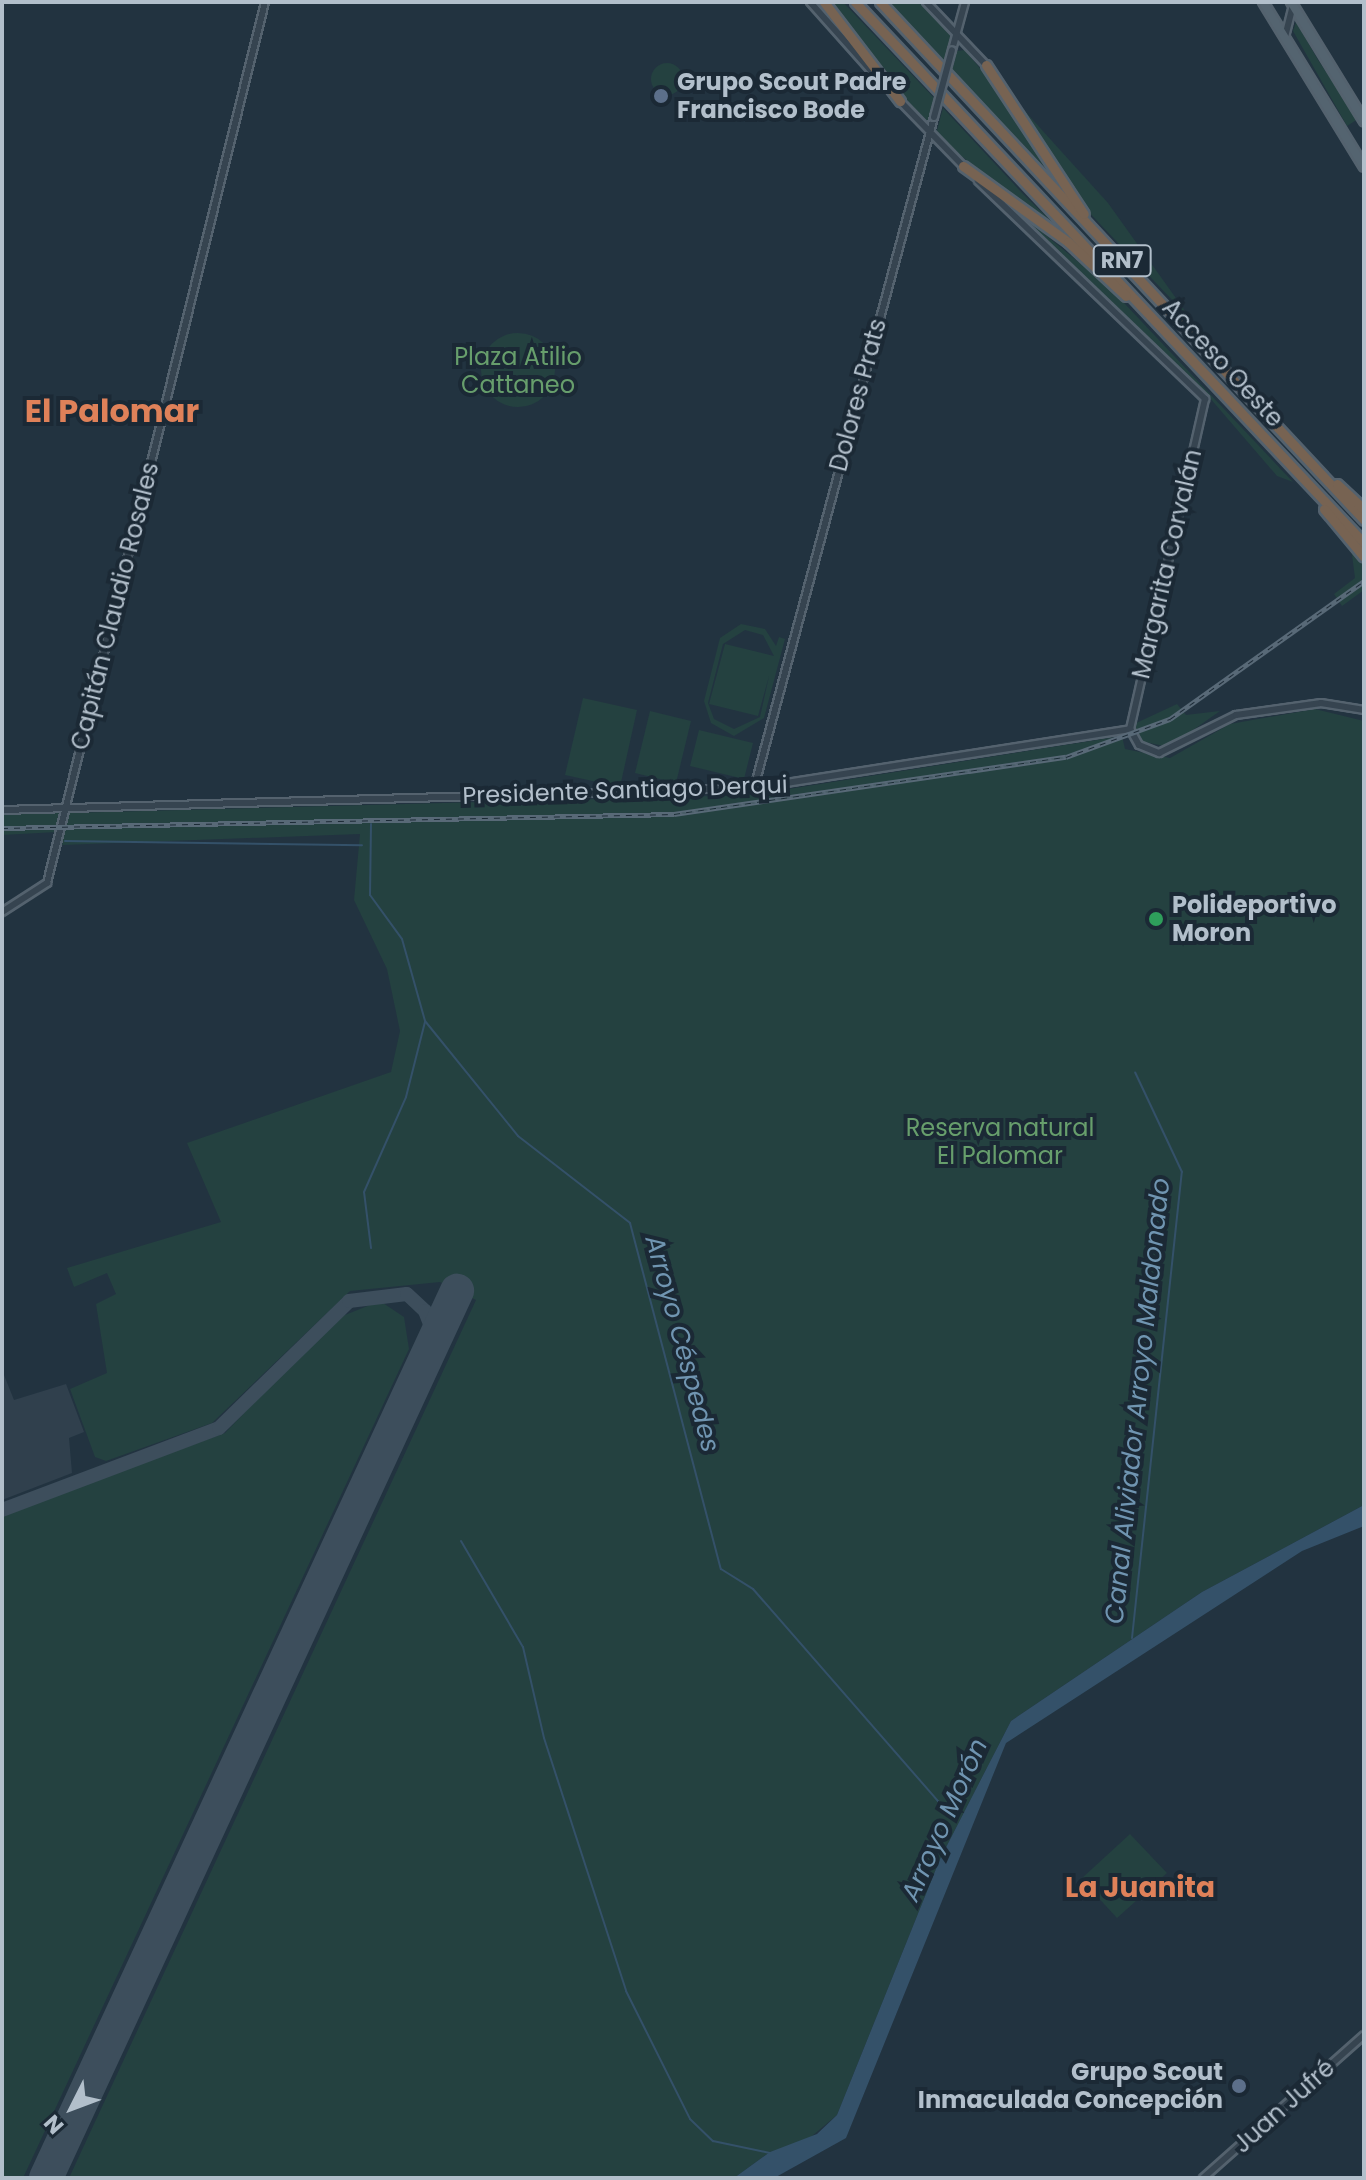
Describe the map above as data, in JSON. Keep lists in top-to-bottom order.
{
  "streets": {
    "highway": ["RN7", "Acceso Oeste"],
    "street": [
      "Dolores Prats",
      "Margarita Corvalán",
      "Capitán Claudio Rosales",
      "Presidente Santiago Derqui",
      "Juan Jufré"
    ]
  },
  "crossings": [
    ["Dolores Prats", "Presidente Santiago Derqui"],
    ["Margarita Corvalán", "Presidente Santiago Derqui"],
    ["Capitán Claudio Rosales", "Presidente Santiago Derqui"]
  ],
  "districts": ["El Palomar", "La Juanita"],
  "water": ["Arroyo Céspedes", "Canal Aliviador Arroyo Maldonado", "Arroyo Morón"],
  "parks": ["Plaza Atilio Cattaneo", "Reserva natural El Palomar"],
  "places": ["Grupo Scout Padre Francisco Bode", "Polideportivo Moron", "Grupo Scout Inmaculada Concepción"],
  "north": "bottom left"
}
